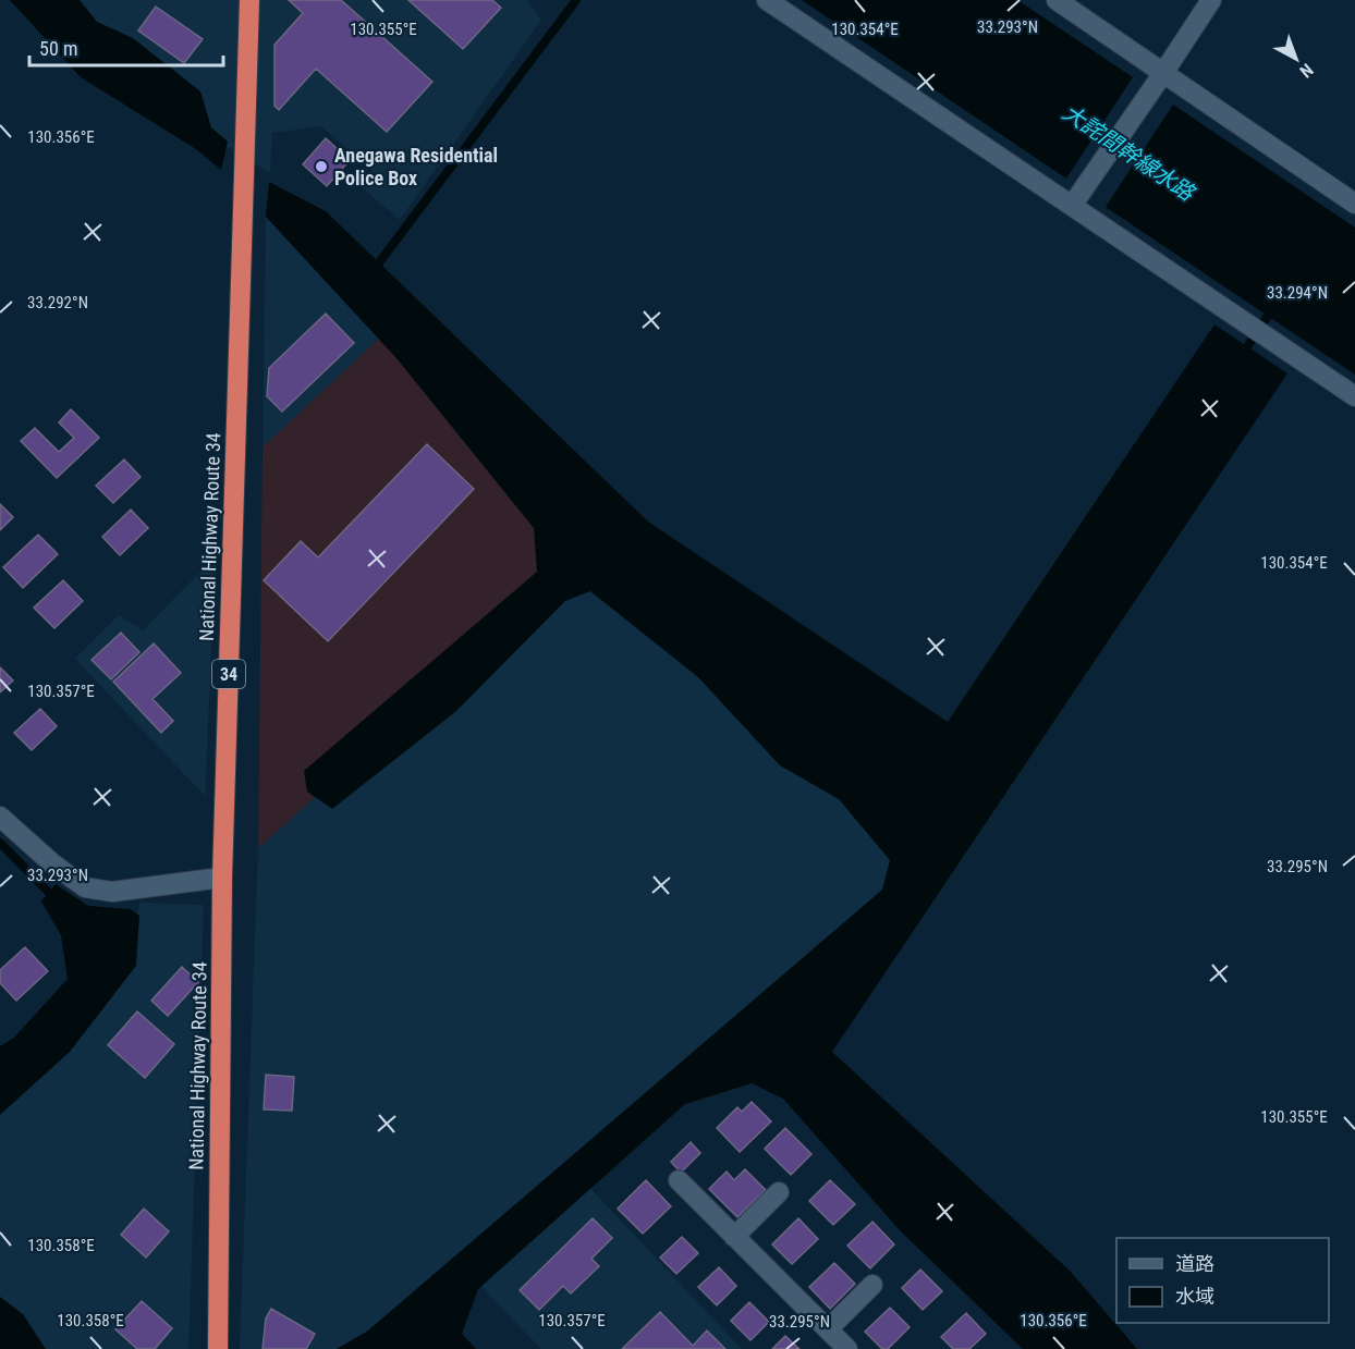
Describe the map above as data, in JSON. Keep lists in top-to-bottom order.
{
  "streets": {
    "highway": ["National Highway Route 34", "34"]
  },
  "water": ["大詫間幹線水路"],
  "places": ["Anegawa Residential Police Box"],
  "legend": ["道路", "水域"],
  "scale_bar": "50 m",
  "north": "bottom right",
  "coordinates": [
    "33.293°N",
    "130.355°E",
    "130.354°E",
    "130.356°E",
    "33.294°N",
    "33.292°N",
    "130.357°E",
    "33.295°N",
    "130.358°E"
  ]
}
